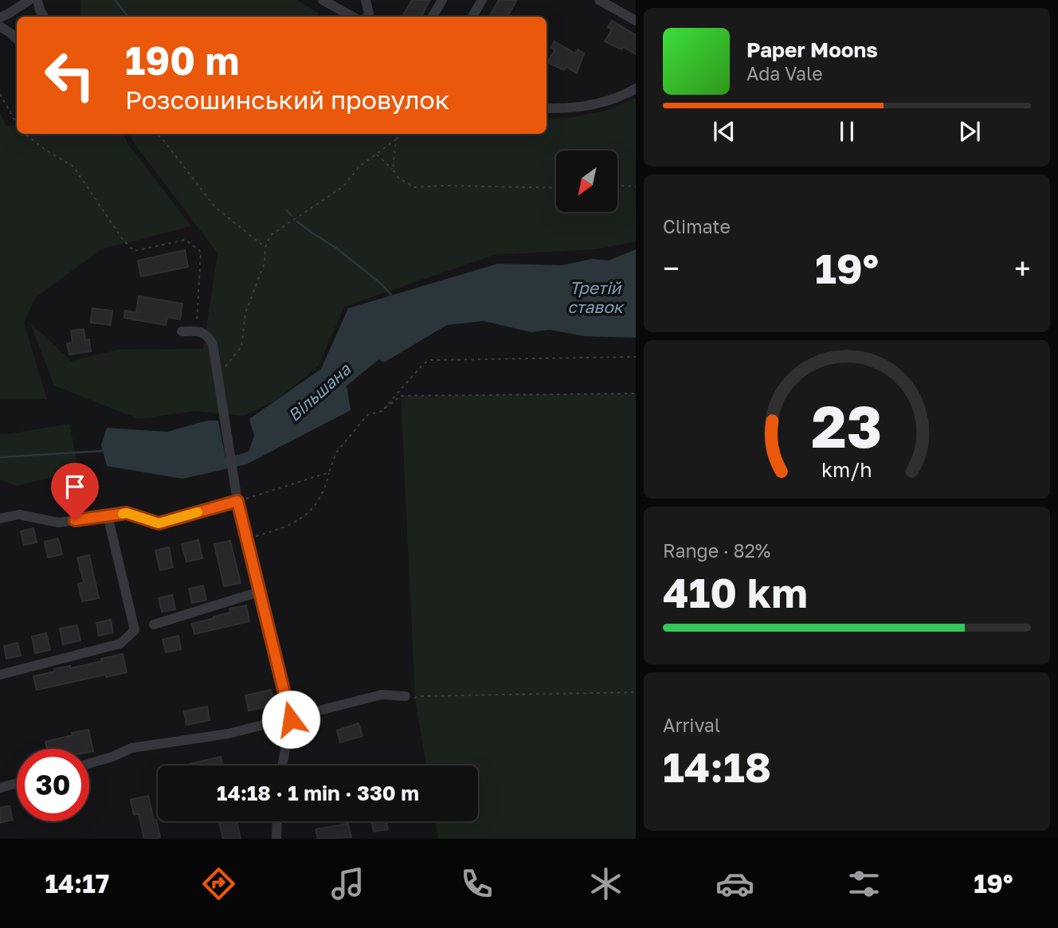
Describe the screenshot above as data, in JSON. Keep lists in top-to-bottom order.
{
  "water": ["Третій ставок", "Вільшана"],
  "north": "bottom left",
  "page": {
    "turn": ["190 m", "Розсошинський провулок"],
    "song": ["Paper Moons", "Ada Vale"],
    "tile": [
      "Climate",
      ["Range · 82%", "410 km"],
      ["Arrival", "14:18"]
    ],
    "heat": ["−", "19°", "+"],
    "limit": "30",
    "trip": "14:18 · 1 min · 330 m",
    "tabs": ["14:17", "19°"],
    "gauge": ["23", "km/h"]
  }
}
